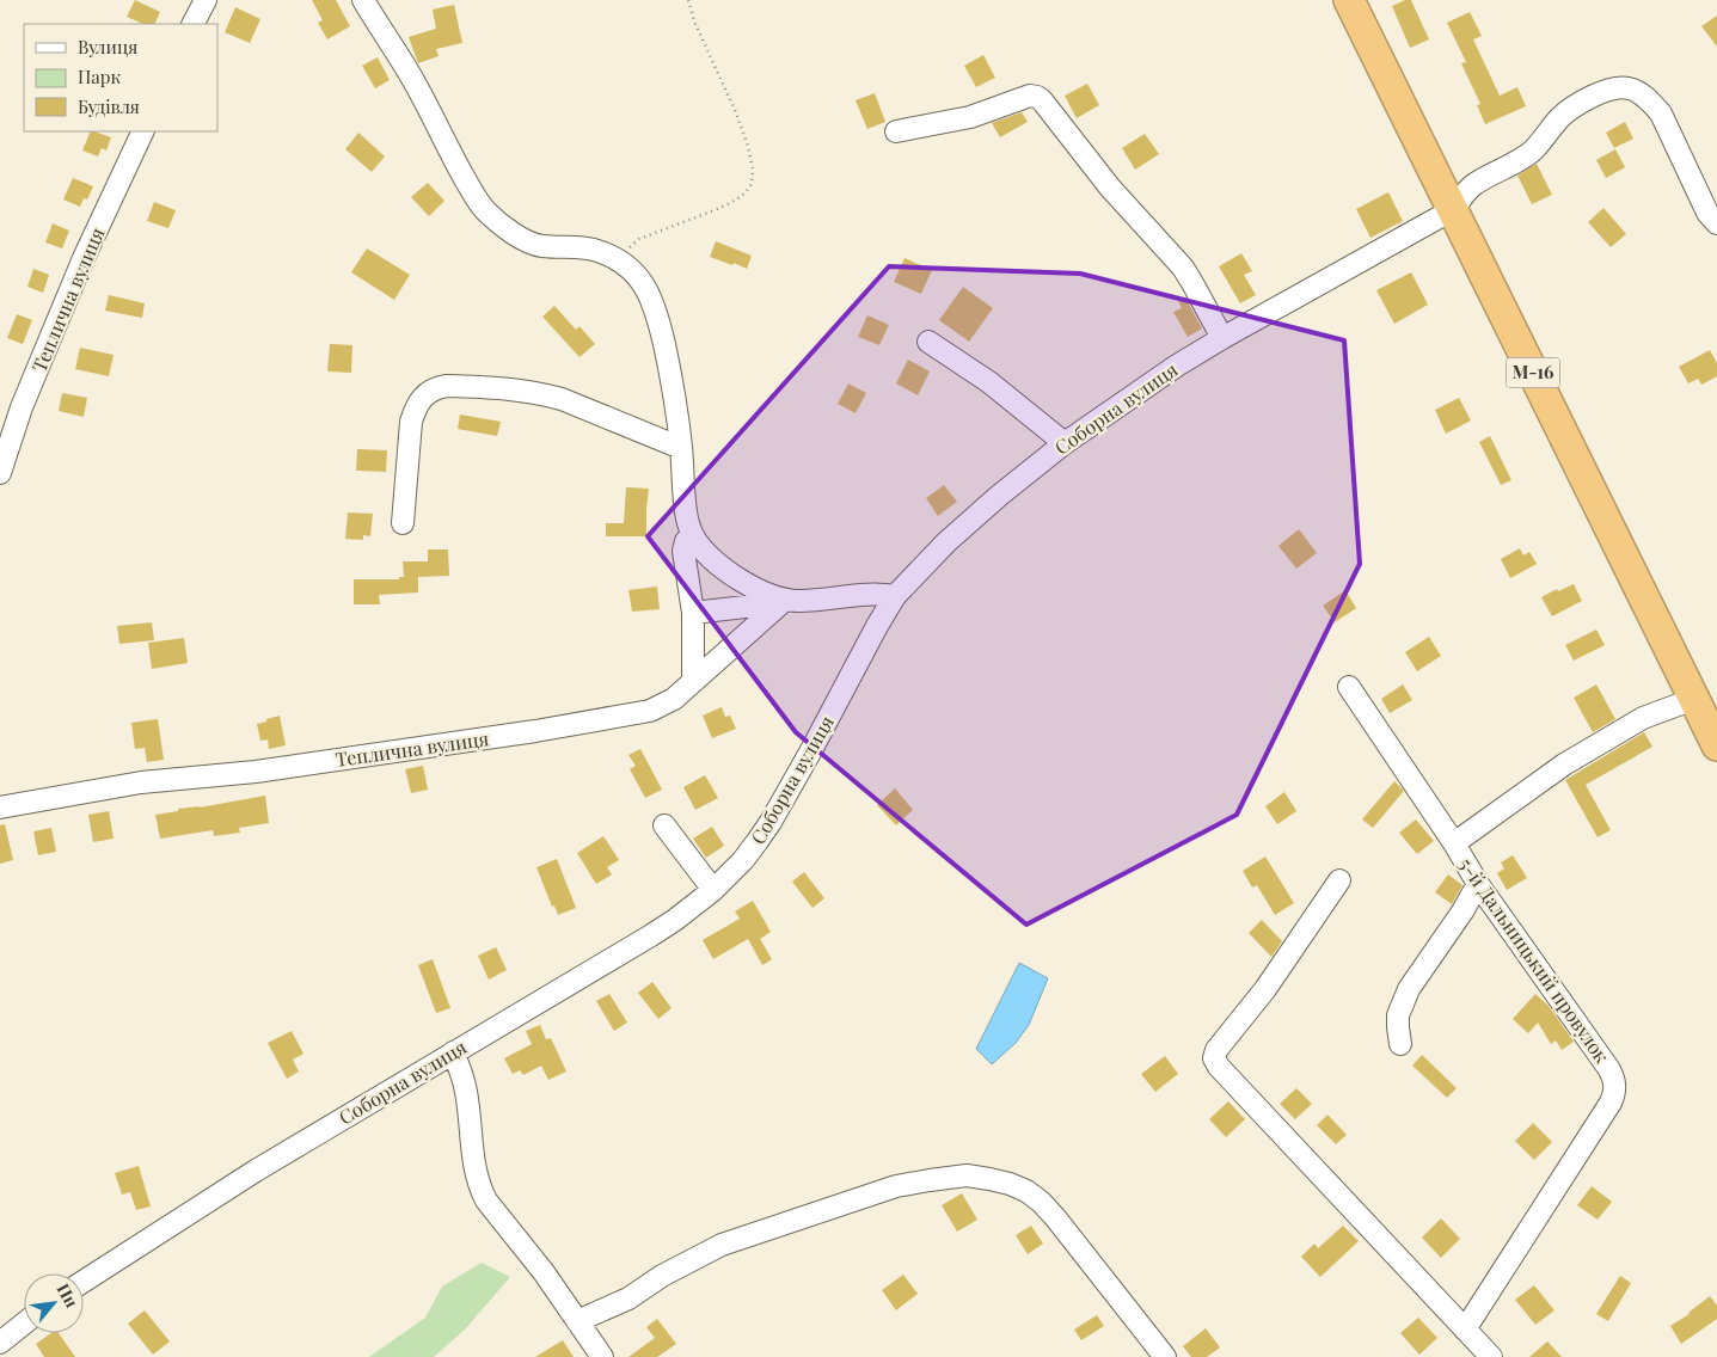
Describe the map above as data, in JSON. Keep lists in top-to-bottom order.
{
  "streets": {
    "highway": ["М-16"],
    "street": ["Теплична вулиця", "Соборна вулиця", "5-й Дальницький провулок"]
  },
  "crossings": [
    ["М-16", "Соборна вулиця"]
  ],
  "legend": ["Вулиця", "Парк", "Будівля"],
  "north": "top right"
}
